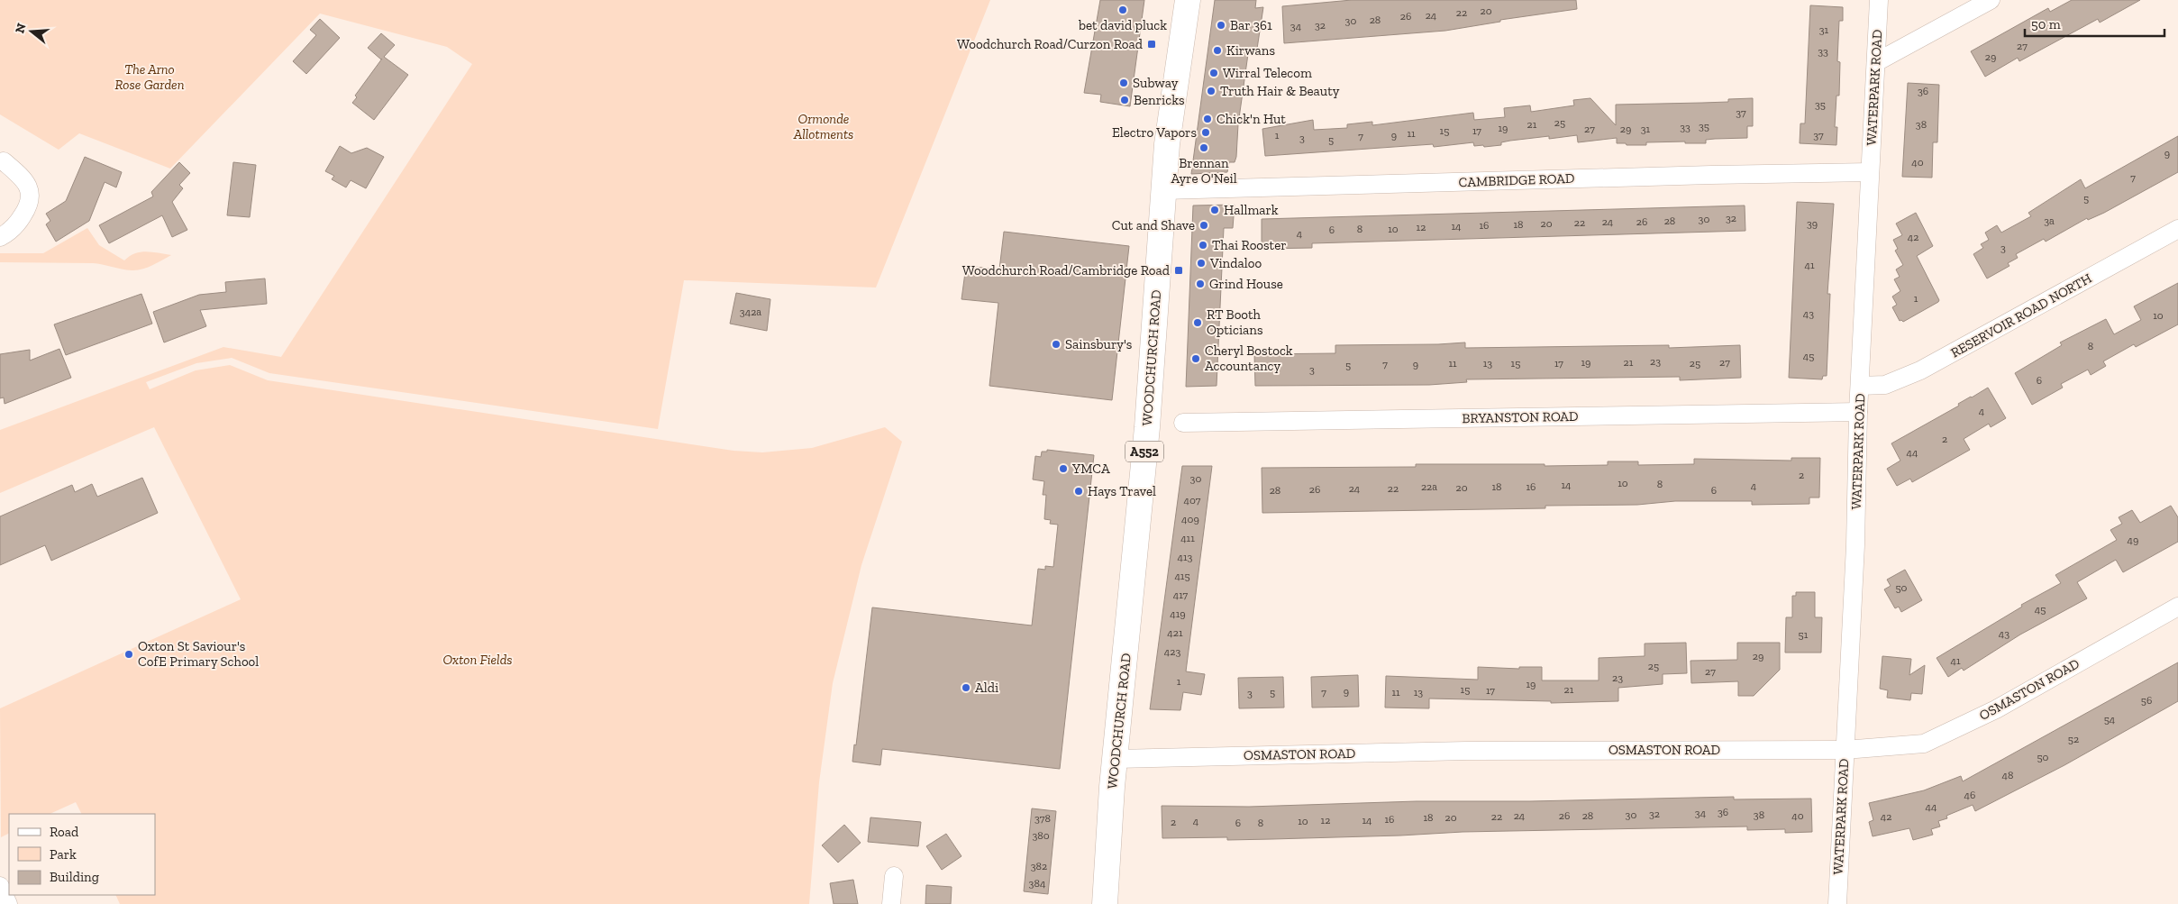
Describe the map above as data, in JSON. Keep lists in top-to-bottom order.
{
  "streets": {
    "highway": ["WOODCHURCH ROAD", "A552"],
    "street": [
      "WATERPARK ROAD",
      "CAMBRIDGE ROAD",
      "RESERVOIR ROAD NORTH",
      "BRYANSTON ROAD",
      "OSMASTON ROAD"
    ]
  },
  "crossings": [
    ["WATERPARK ROAD", "CAMBRIDGE ROAD"],
    ["WATERPARK ROAD", "RESERVOIR ROAD NORTH"],
    ["WATERPARK ROAD", "BRYANSTON ROAD"],
    ["WATERPARK ROAD", "OSMASTON ROAD"],
    ["CAMBRIDGE ROAD", "WOODCHURCH ROAD"],
    ["WOODCHURCH ROAD", "OSMASTON ROAD"]
  ],
  "parks": ["The Arno Rose Garden", "Ormonde Allotments", "Oxton Fields"],
  "places": {
    "other": [
      "bet david pluck",
      "Bar 361",
      "Kirwans",
      "Wirral Telecom",
      "Subway",
      "Truth Hair & Beauty",
      "Benricks",
      "Chick'n Hut",
      "Electro Vapors",
      "Brennan Ayre O'Neil",
      "Hallmark",
      "Cut and Shave",
      "Thai Rooster",
      "Vindaloo",
      "Grind House",
      "RT Booth Opticians",
      "Sainsbury's",
      "Cheryl Bostock Accountancy",
      "YMCA",
      "Hays Travel",
      "Oxton St Saviour's CofE Primary School",
      "Aldi"
    ],
    "transit": ["Woodchurch Road/Curzon Road", "Woodchurch Road/Cambridge Road"]
  },
  "house_numbers": [
    "20",
    "22",
    "24",
    "26",
    "28",
    "30",
    "32",
    "34",
    "31",
    "27",
    "33",
    "29",
    "36",
    "35",
    "37",
    "25",
    "21",
    "38",
    "35",
    "33",
    "19",
    "27",
    "29",
    "31",
    "15",
    "17",
    "11",
    "1",
    "9",
    "37",
    "7",
    "3",
    "5",
    "9",
    "40",
    "7",
    "5",
    "32",
    "30",
    "28",
    "3a",
    "24",
    "26",
    "22",
    "20",
    "39",
    "18",
    "16",
    "14",
    "12",
    "8",
    "10",
    "6",
    "4",
    "42",
    "3",
    "41",
    "1",
    "342a",
    "43",
    "10",
    "8",
    "45",
    "23",
    "19",
    "21",
    "27",
    "11",
    "13",
    "15",
    "17",
    "25",
    "7",
    "9",
    "5",
    "3",
    "6",
    "4",
    "2",
    "44",
    "2",
    "30",
    "10",
    "8",
    "14",
    "4",
    "22a",
    "18",
    "16",
    "20",
    "24",
    "22",
    "26",
    "28",
    "6",
    "407",
    "409",
    "411",
    "49",
    "413",
    "415",
    "50",
    "417",
    "45",
    "419",
    "421",
    "43",
    "51",
    "423",
    "29",
    "41",
    "25",
    "27",
    "23",
    "1",
    "19",
    "15",
    "21",
    "17",
    "9",
    "5",
    "7",
    "11",
    "13",
    "3",
    "56",
    "54",
    "52",
    "50",
    "48",
    "46",
    "44",
    "36",
    "34",
    "32",
    "30",
    "38",
    "24",
    "26",
    "28",
    "40",
    "22",
    "42",
    "18",
    "20",
    "378",
    "16",
    "12",
    "14",
    "4",
    "10",
    "2",
    "6",
    "8",
    "380",
    "382",
    "384"
  ],
  "legend": ["Road", "Park", "Building"],
  "scale_bar": "50 m",
  "north": "left"
}
